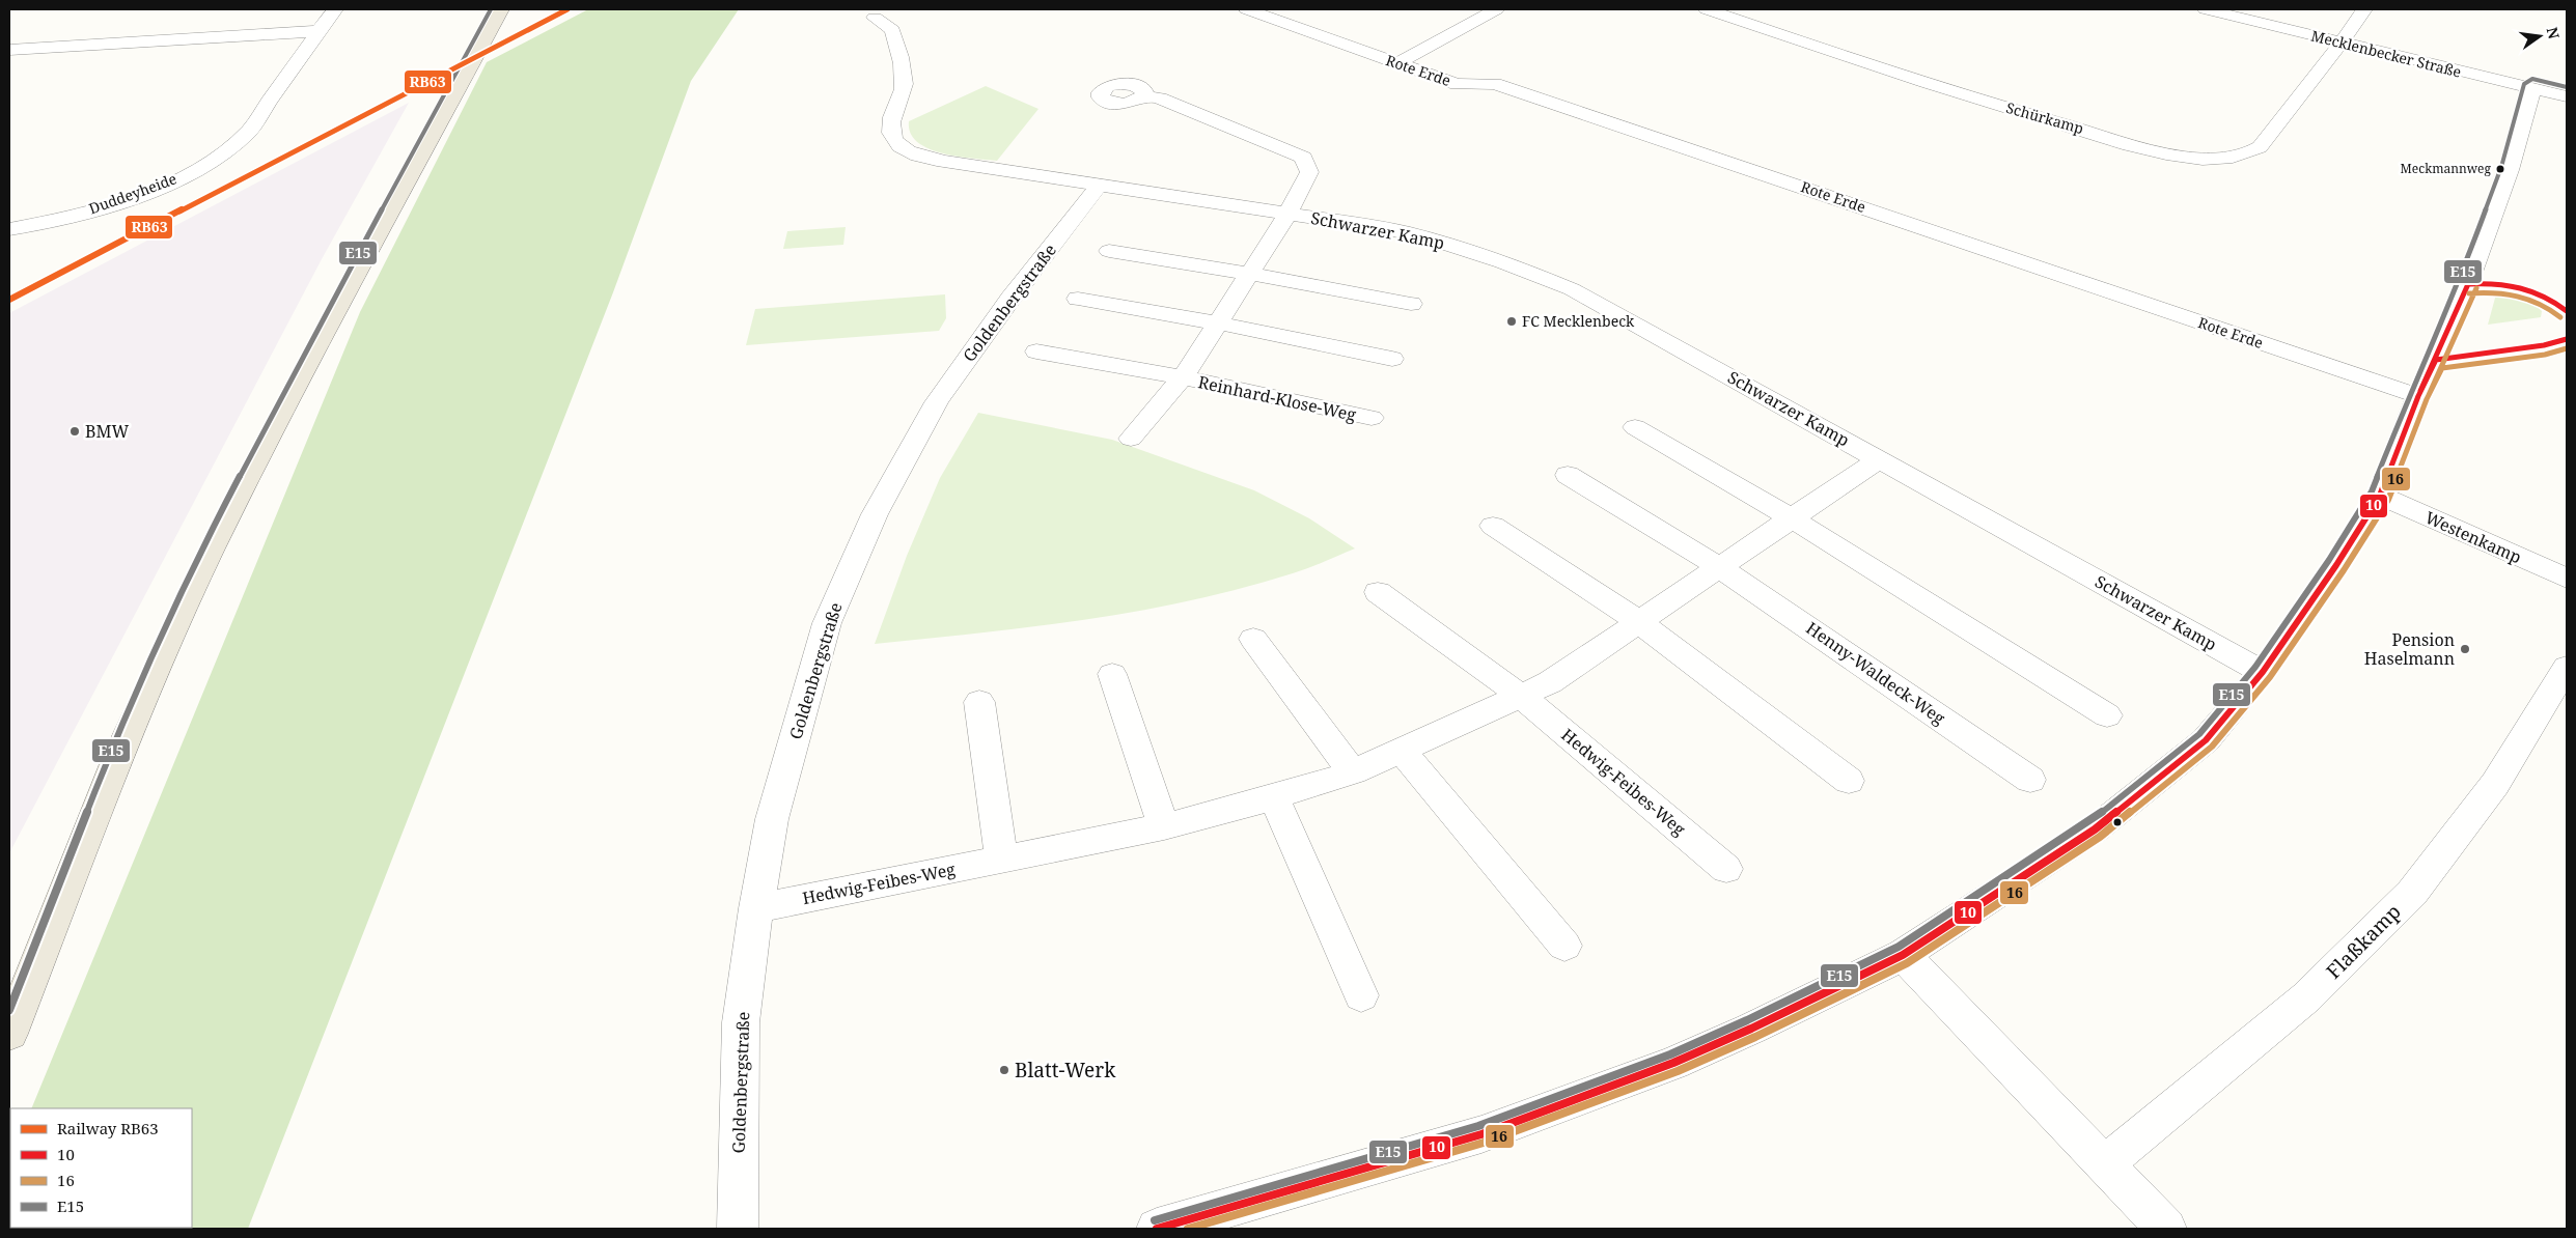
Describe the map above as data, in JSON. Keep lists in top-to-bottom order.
{
  "streets": {
    "street": [
      "Mecklenbecker Straße",
      "Rote Erde",
      "Schürkamp",
      "Duddeyheide",
      "Schwarzer Kamp",
      "Goldenbergstraße",
      "Reinhard-Klose-Weg",
      "Westenkamp",
      "Henny-Waldeck-Weg",
      "Hedwig-Feibes-Weg",
      "Flaßkamp"
    ]
  },
  "crossings": [
    ["Mecklenbecker Straße", "Schürkamp"],
    ["Schwarzer Kamp", "Goldenbergstraße"],
    ["Schwarzer Kamp", "Reinhard-Klose-Weg"],
    ["Goldenbergstraße", "Hedwig-Feibes-Weg"]
  ],
  "places": [
    "Meckmannweg",
    "FC Mecklenbeck",
    "BMW",
    "Pension Haselmann",
    "Blatt-Werk"
  ],
  "lines": [
    "rail line RB63",
    "transit line E15",
    "transit line 10",
    "transit line 16"
  ],
  "legend": [
    "Railway RB63",
    "10",
    "16",
    "E15"
  ],
  "north": "right"
}
